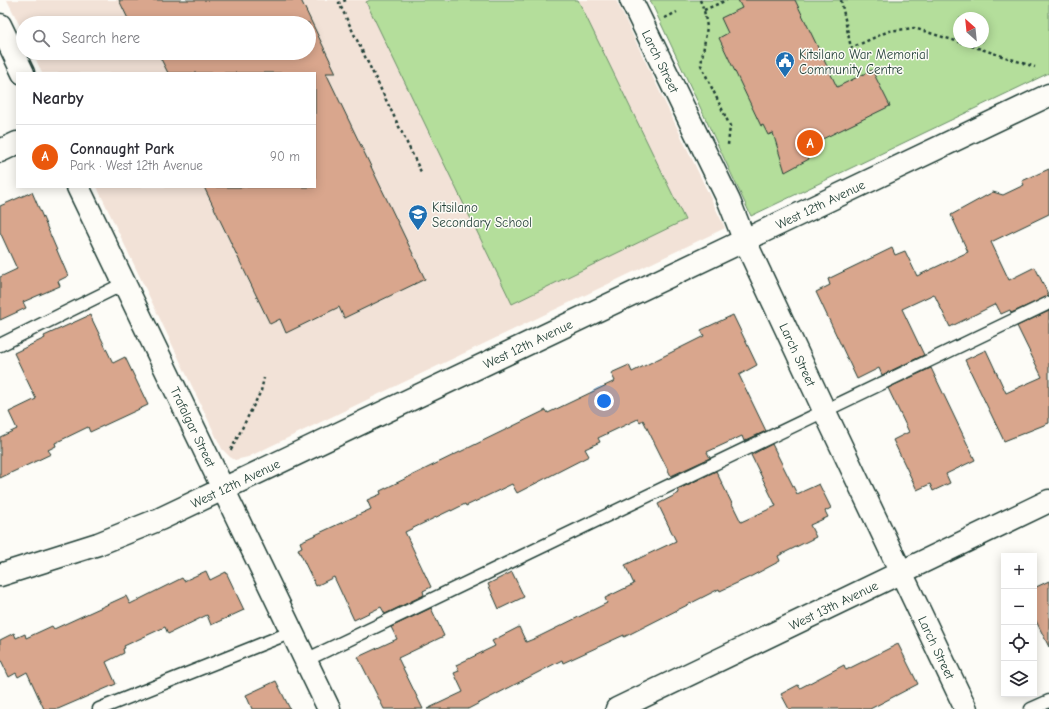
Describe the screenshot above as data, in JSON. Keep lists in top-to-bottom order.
{
  "streets": {
    "street": [
      "Larch Street",
      "West 12th Avenue",
      "Trafalgar Street",
      "West 13th Avenue"
    ]
  },
  "crossings": [
    ["Larch Street", "West 12th Avenue"],
    ["Larch Street", "West 13th Avenue"],
    ["West 12th Avenue", "Trafalgar Street"]
  ],
  "places": {
    "public building": ["Kitsilano War Memorial Community Centre"],
    "school or university": ["Kitsilano Secondary School"]
  },
  "north": "top left",
  "page": {
    "search": "Search here",
    "heading": "Nearby",
    "list": [
      {
        "mark": "A",
        "name": "Connaught Park",
        "note": "Park · West 12th Avenue",
        "value": "90 m"
      }
    ],
    "pins": "A",
    "map_buttons": ["+", "−"]
  }
}
